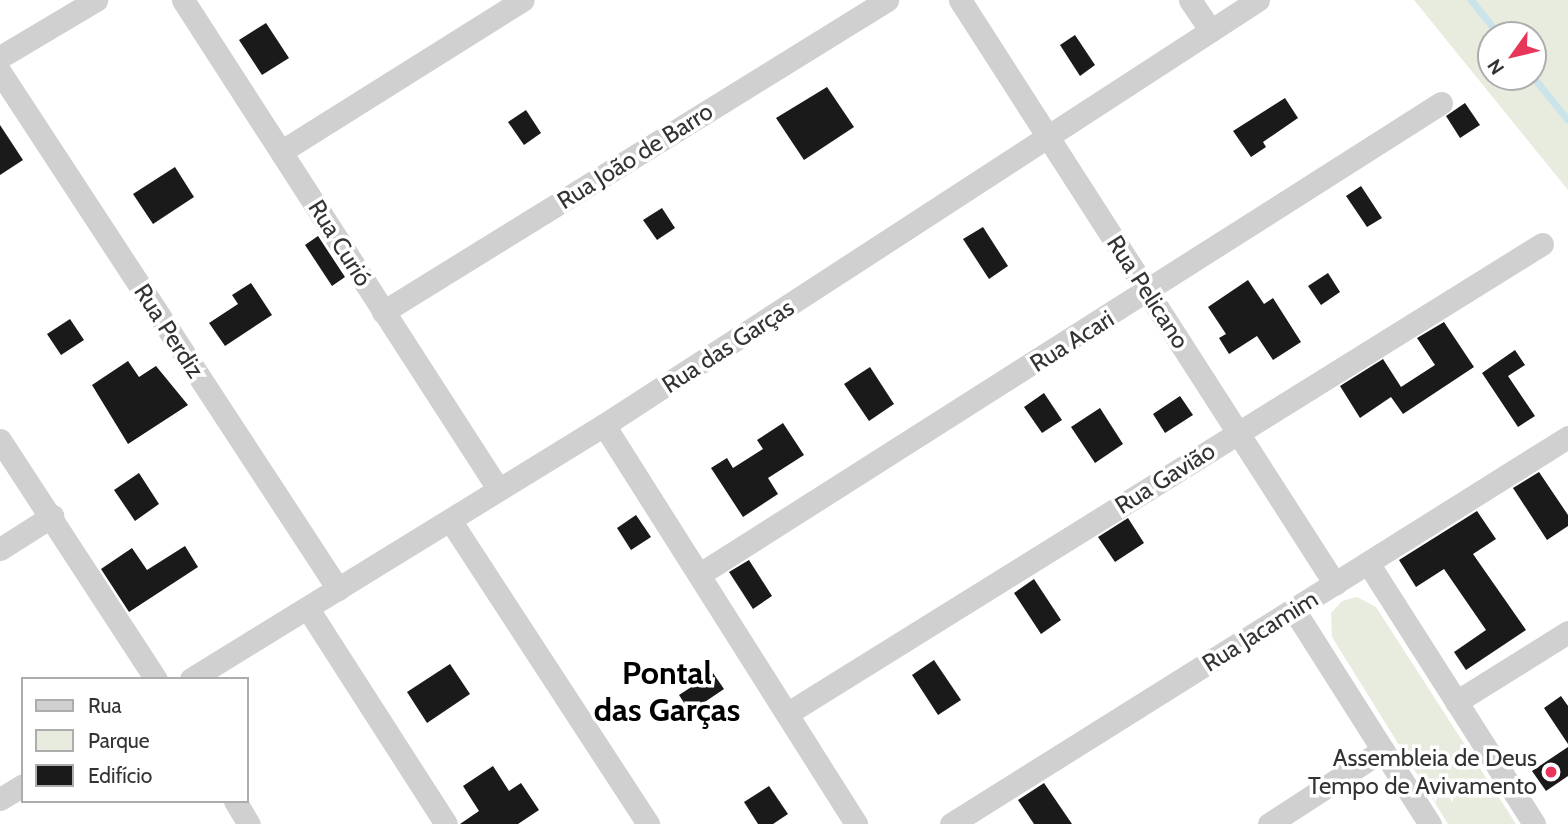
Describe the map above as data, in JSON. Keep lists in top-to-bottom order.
{
  "streets": {
    "street": [
      "Rua João de Barro",
      "Rua Curió",
      "Rua Pelicano",
      "Rua Perdiz",
      "Rua Acari",
      "Rua das Garças",
      "Rua Gavião",
      "Rua Jacamim"
    ]
  },
  "crossings": [
    ["Rua João de Barro", "Rua Curió"],
    ["Rua Curió", "Rua das Garças"],
    ["Rua Pelicano", "Rua Acari"],
    ["Rua Pelicano", "Rua das Garças"],
    ["Rua Pelicano", "Rua Gavião"],
    ["Rua Pelicano", "Rua Jacamim"],
    ["Rua Perdiz", "Rua das Garças"]
  ],
  "districts": ["Pontal das Garças"],
  "places": ["Assembleia de Deus Tempo de Avivamento"],
  "legend": ["Rua", "Parque", "Edifício"],
  "north": "bottom left"
}
